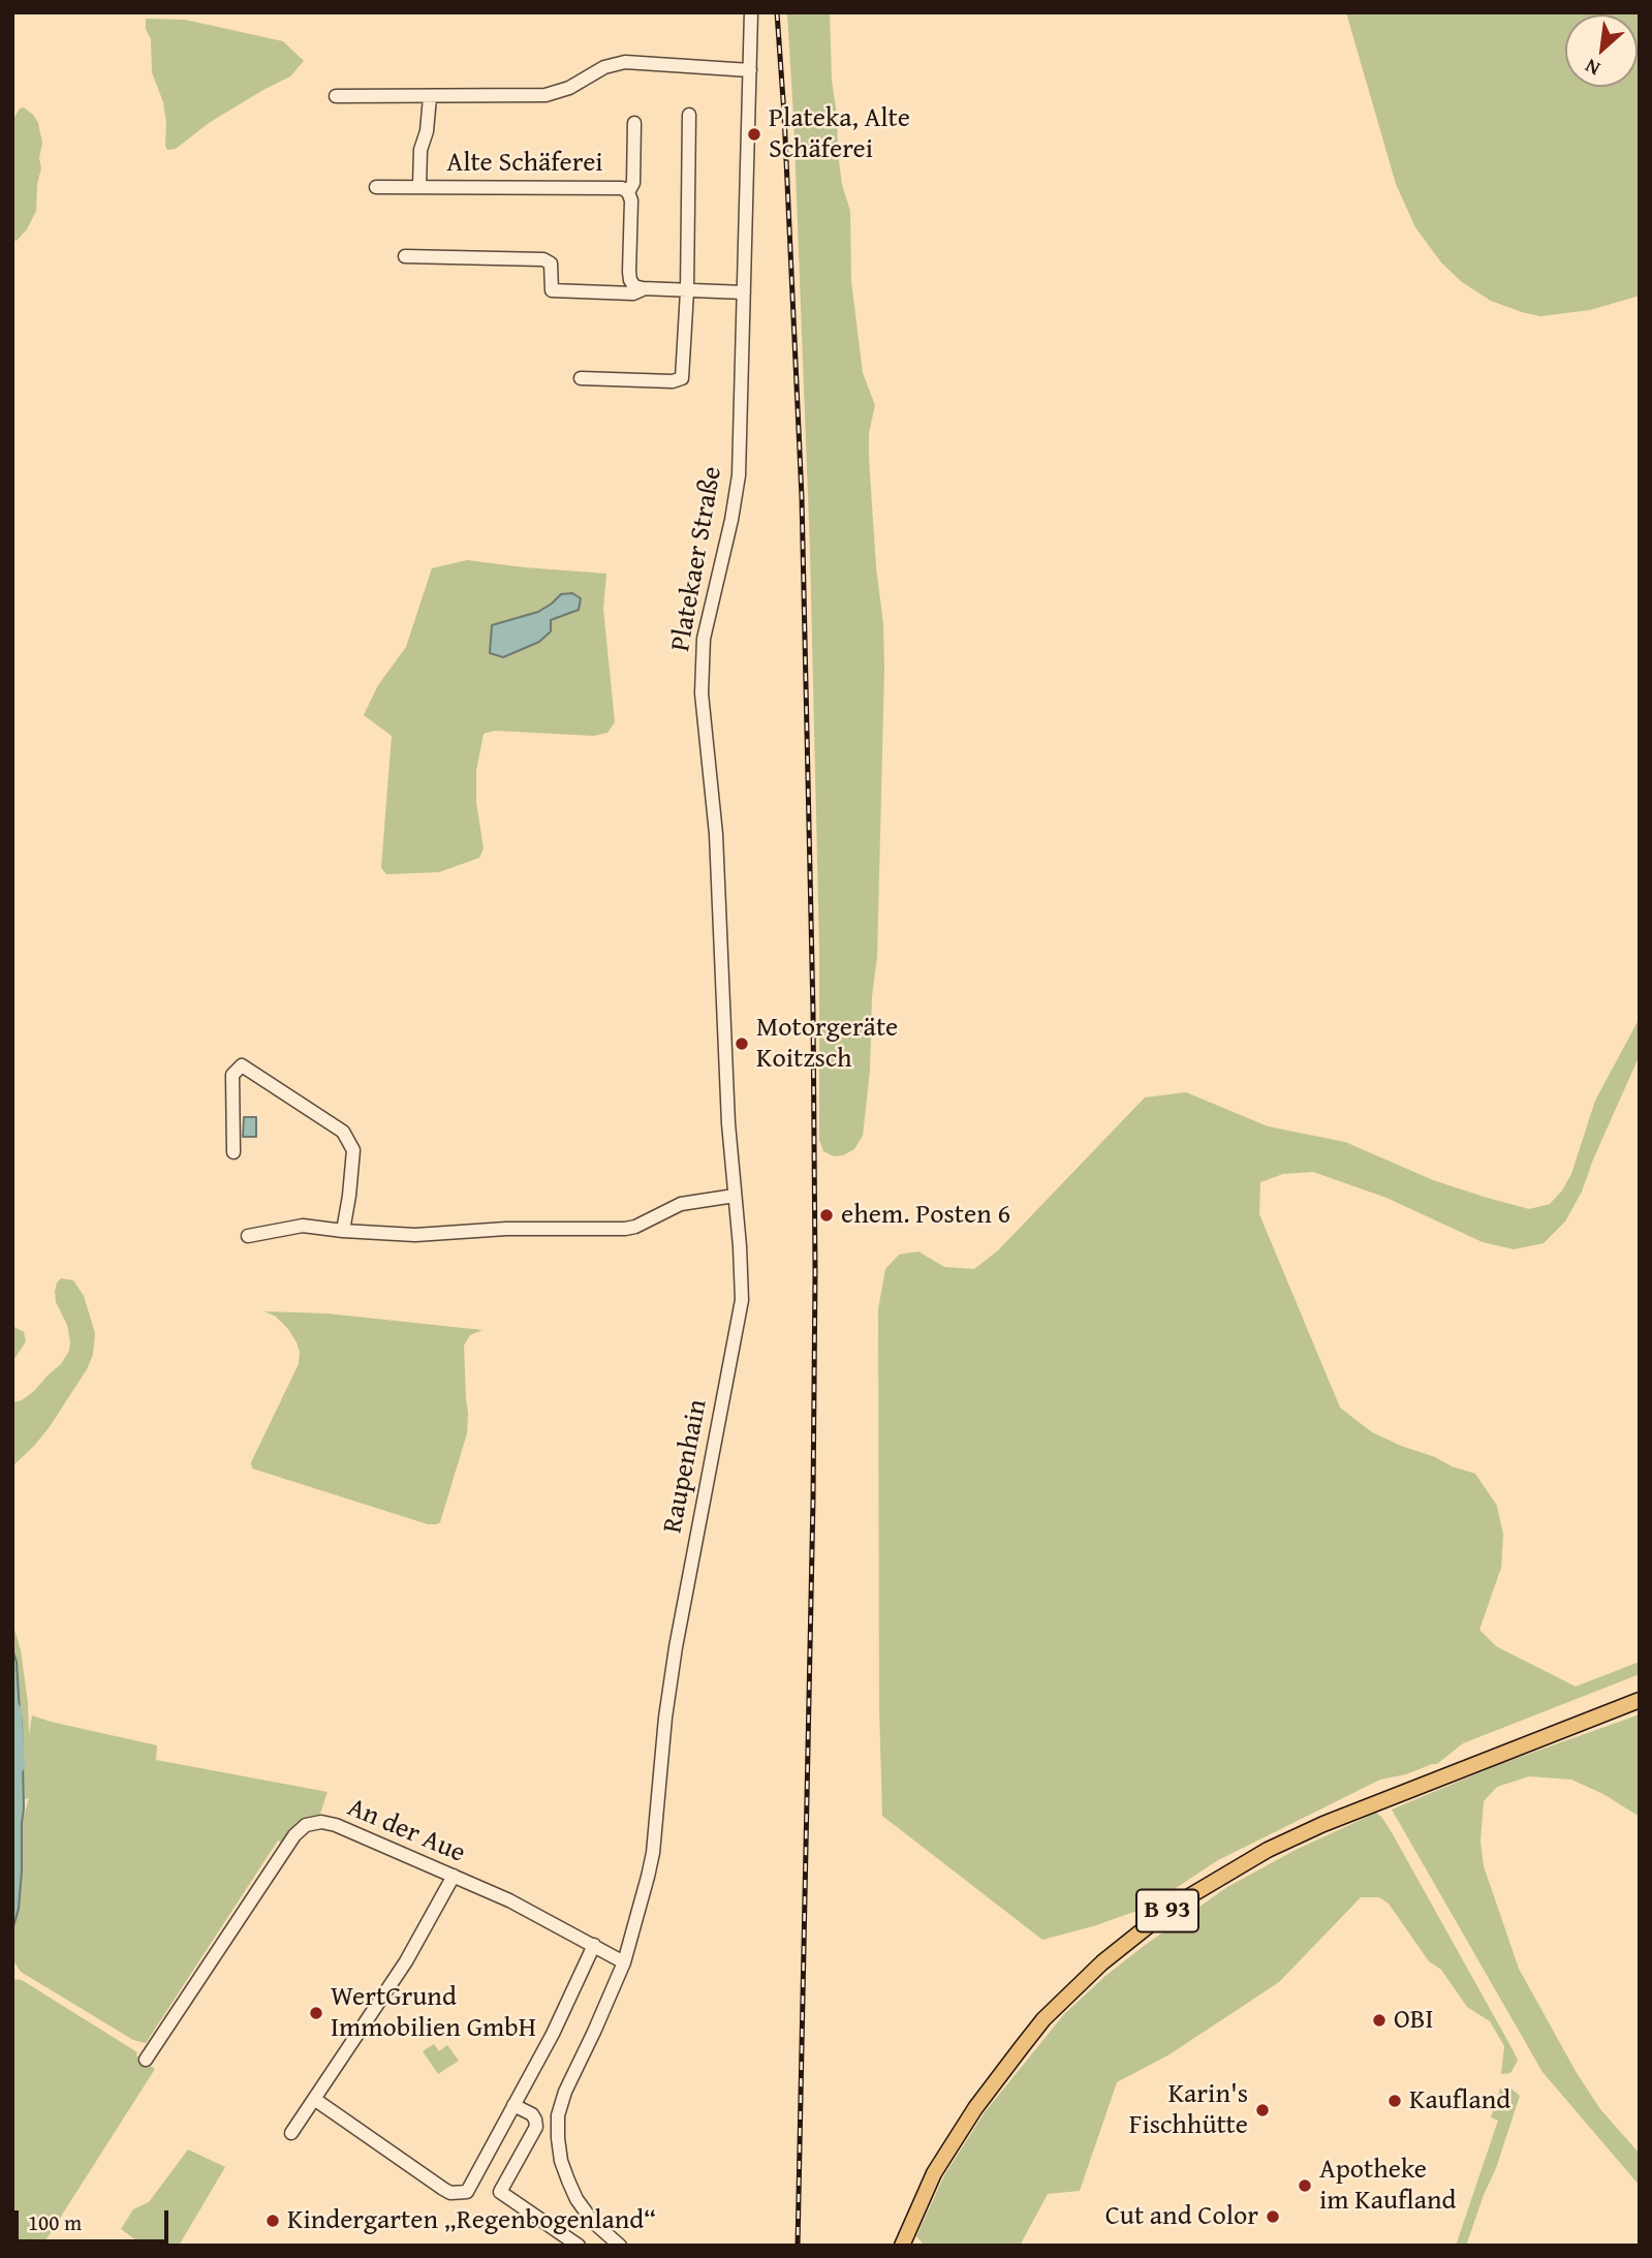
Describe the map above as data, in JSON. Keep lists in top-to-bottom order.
{
  "streets": {
    "main road": ["B 93"],
    "street": [
      "Alte Schäferei",
      "Platekaer Straße",
      "Raupenhain",
      "An der Aue"
    ]
  },
  "crossings": [
    ["Platekaer Straße", "Raupenhain"],
    ["Raupenhain", "An der Aue"]
  ],
  "places": [
    "Plateka, Alte Schäferei",
    "Motorgeräte Koitzsch",
    "ehem. Posten 6",
    "WertGrund Immobilien GmbH",
    "OBI",
    "Kaufland",
    "Karin's Fischhütte",
    "Apotheke im Kaufland",
    "Cut and Color",
    "Kindergarten „Regenbogenland“"
  ],
  "scale_bar": "100 m",
  "north": "bottom left"
}
